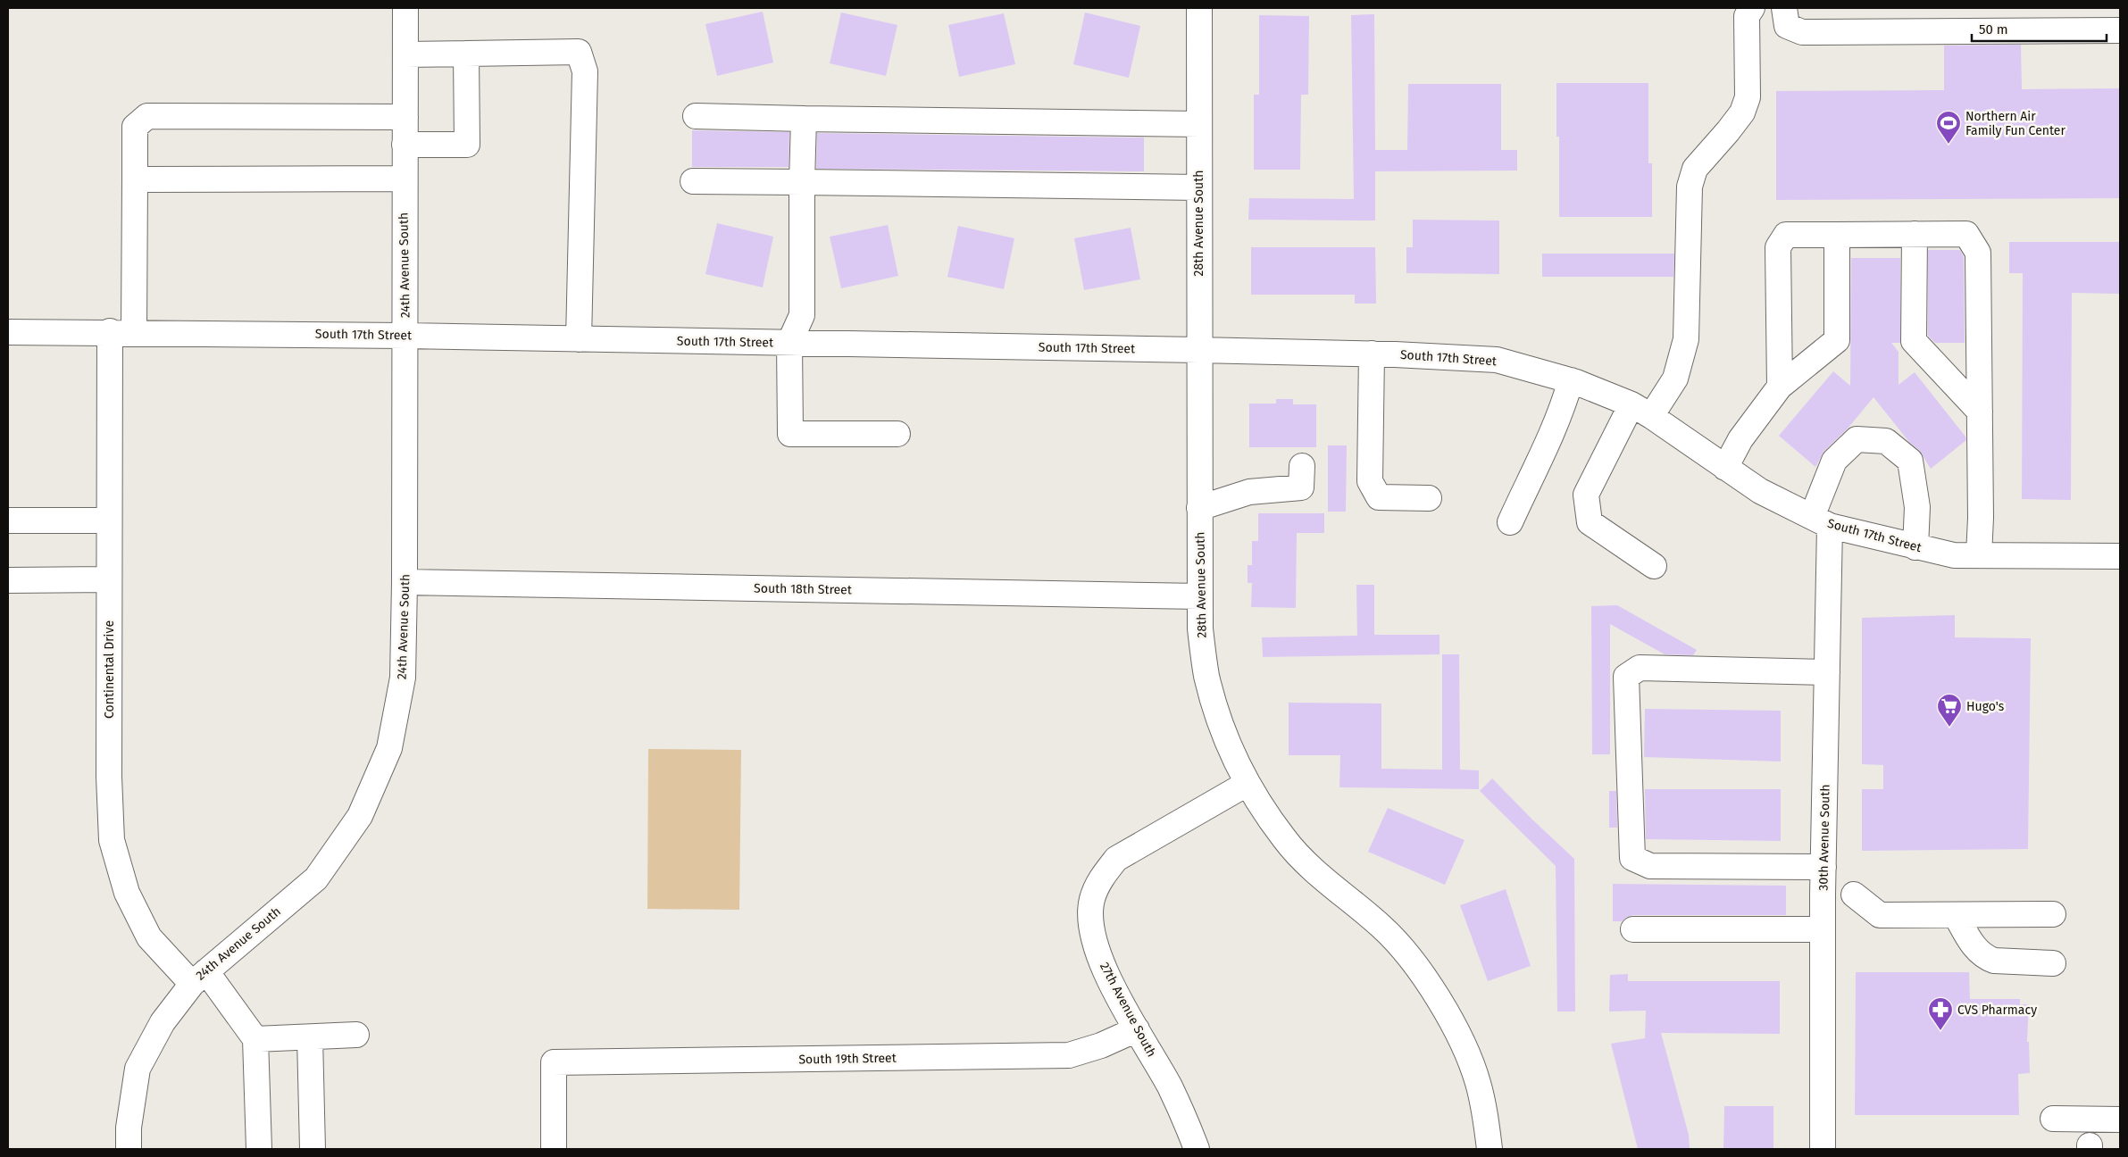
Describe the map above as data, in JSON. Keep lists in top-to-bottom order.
{
  "streets": {
    "street": [
      "28th Avenue South",
      "24th Avenue South",
      "South 17th Street",
      "South 18th Street",
      "Continental Drive",
      "30th Avenue South",
      "27th Avenue South",
      "South 19th Street"
    ]
  },
  "crossings": [
    ["28th Avenue South", "South 17th Street"],
    ["28th Avenue South", "South 18th Street"],
    ["28th Avenue South", "27th Avenue South"],
    ["24th Avenue South", "South 17th Street"],
    ["24th Avenue South", "South 18th Street"],
    ["24th Avenue South", "Continental Drive"],
    ["South 17th Street", "Continental Drive"],
    ["South 17th Street", "30th Avenue South"],
    ["27th Avenue South", "South 19th Street"]
  ],
  "places": {
    "sports": ["Northern Air Family Fun Center"],
    "supermarket": ["Hugo's"],
    "pharmacy": ["CVS Pharmacy"]
  },
  "scale_bar": "50 m"
}
